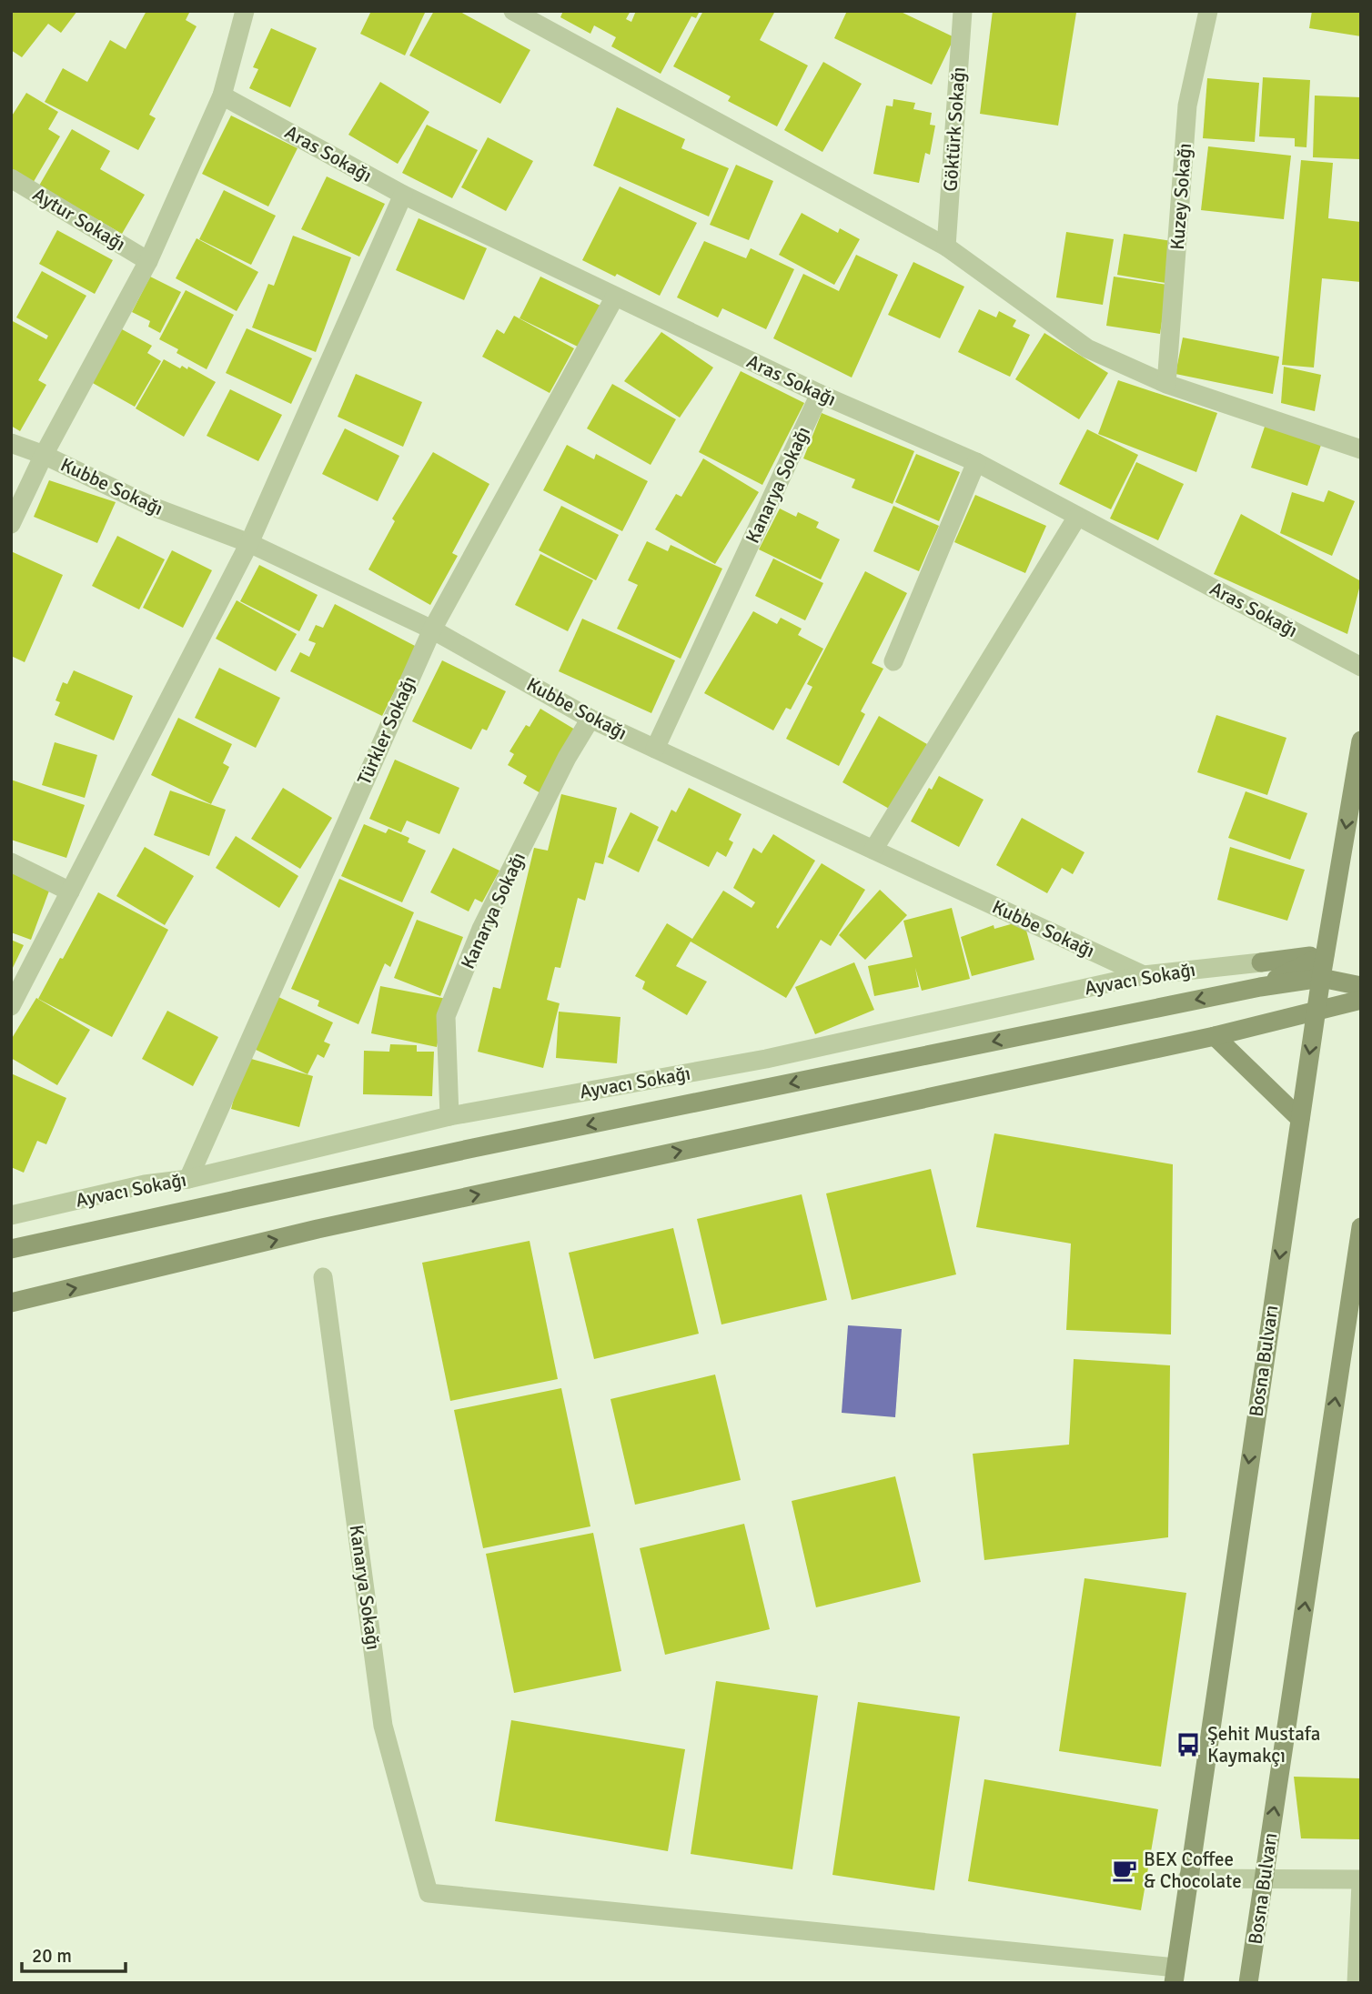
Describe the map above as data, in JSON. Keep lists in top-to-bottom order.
{
  "streets": {
    "main road": ["Bosna Bulvarı"],
    "street": [
      "Göktürk Sokağı",
      "Aras Sokağı",
      "Kuzey Sokağı",
      "Aytur Sokağı",
      "Kanarya Sokağı",
      "Kubbe Sokağı",
      "Türkler Sokağı",
      "Ayvacı Sokağı"
    ]
  },
  "crossings": [
    ["Aras Sokağı", "Kanarya Sokağı"],
    ["Aras Sokağı", "Türkler Sokağı"],
    ["Kanarya Sokağı", "Kubbe Sokağı"],
    ["Kanarya Sokağı", "Ayvacı Sokağı"],
    ["Kanarya Sokağı", "Bosna Bulvarı"],
    ["Kubbe Sokağı", "Türkler Sokağı"],
    ["Kubbe Sokağı", "Ayvacı Sokağı"],
    ["Türkler Sokağı", "Ayvacı Sokağı"]
  ],
  "places": {
    "bus stop": ["Şehit Mustafa Kaymakçı"],
    "cafe": ["BEX Coffee & Chocolate"]
  },
  "scale_bar": "20 m"
}
